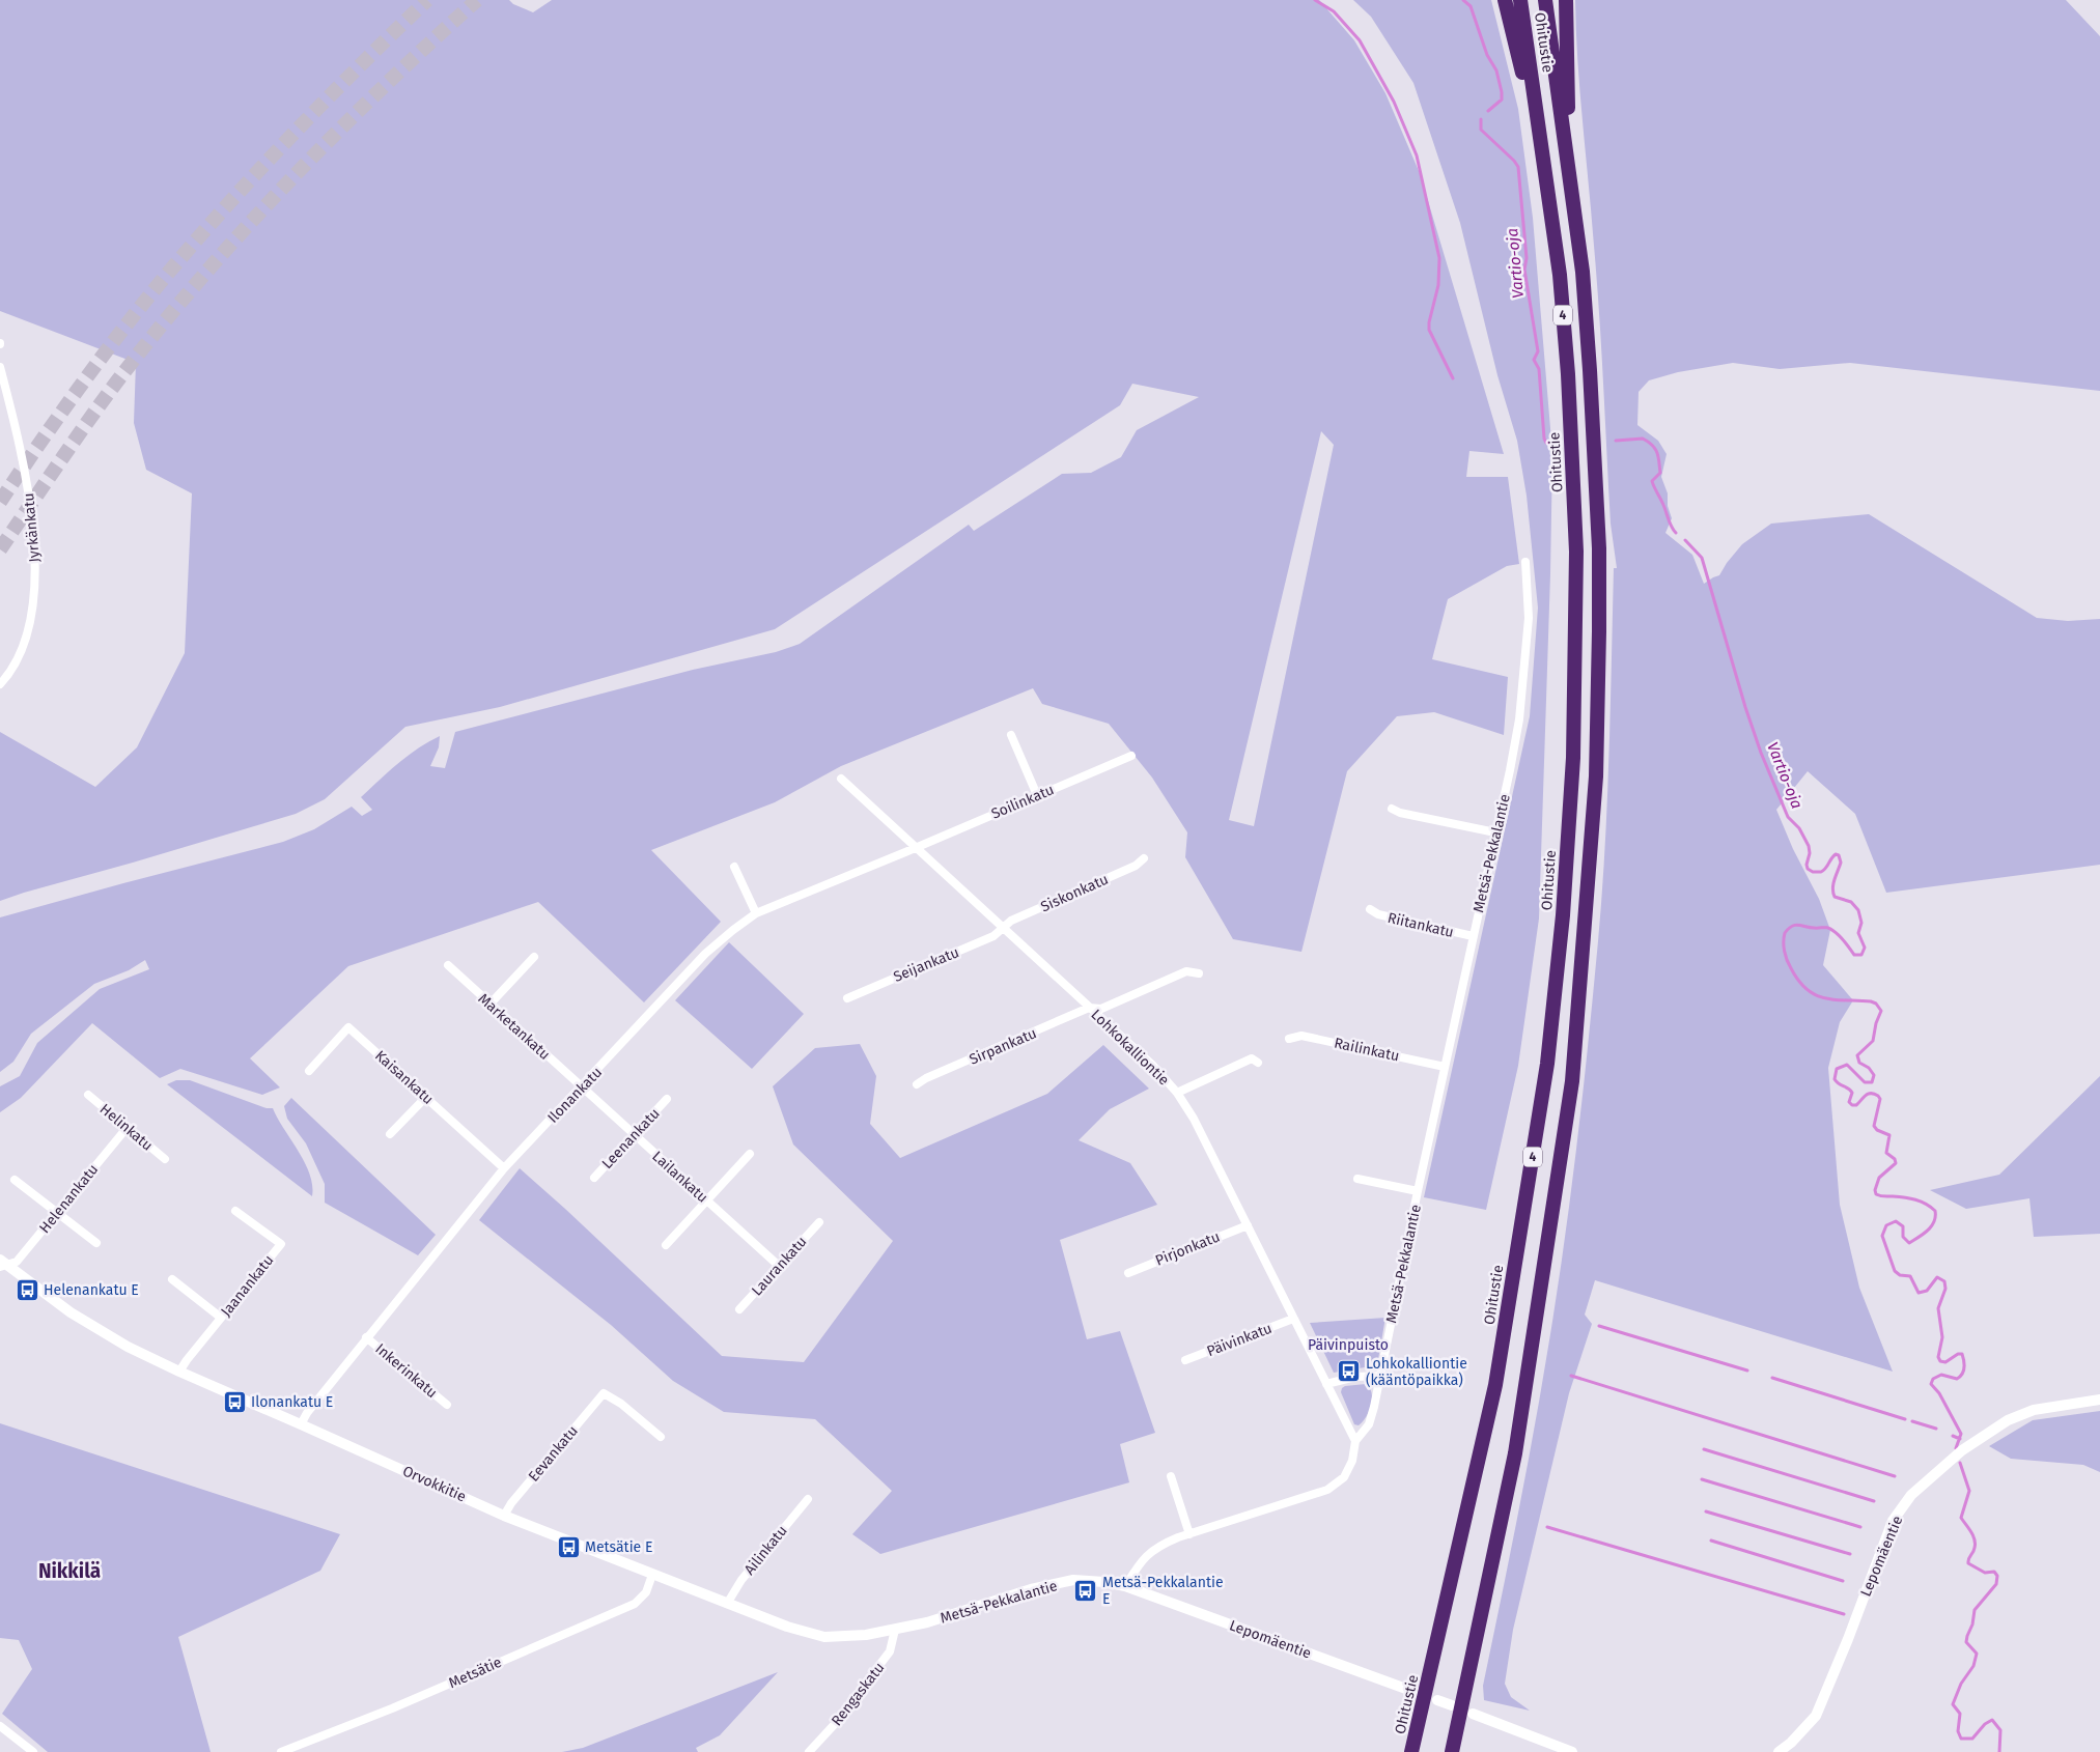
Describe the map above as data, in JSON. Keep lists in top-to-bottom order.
{
  "streets": {
    "highway": ["Ohitustie", "4"],
    "street": [
      "Jyrkänkatu",
      "Soilinkatu",
      "Metsä-Pekkalantie",
      "Siskonkatu",
      "Riitankatu",
      "Seijankatu",
      "Marketankatu",
      "Sirpankatu",
      "Lohkokalliontie",
      "Railinkatu",
      "Kaisankatu",
      "Ilonankatu",
      "Helinkatu",
      "Leenankatu",
      "Lailankatu",
      "Helenankatu",
      "Pirjonkatu",
      "Laurankatu",
      "Jaanankatu",
      "Päivinkatu",
      "Inkerinkatu",
      "Eevankatu",
      "Orvokkitie",
      "Ailinkatu",
      "Lepomäentie",
      "Metsätie",
      "Rengaskatu"
    ]
  },
  "crossings": [
    ["Soilinkatu", "Lohkokalliontie"],
    ["Soilinkatu", "Ilonankatu"],
    ["Metsä-Pekkalantie", "Riitankatu"],
    ["Metsä-Pekkalantie", "Lohkokalliontie"],
    ["Metsä-Pekkalantie", "Railinkatu"],
    ["Metsä-Pekkalantie", "Orvokkitie"],
    ["Metsä-Pekkalantie", "Lepomäentie"],
    ["Metsä-Pekkalantie", "Rengaskatu"],
    ["Siskonkatu", "Seijankatu"],
    ["Siskonkatu", "Lohkokalliontie"],
    ["Seijankatu", "Lohkokalliontie"],
    ["Marketankatu", "Ilonankatu"],
    ["Marketankatu", "Lailankatu"],
    ["Sirpankatu", "Lohkokalliontie"],
    ["Lohkokalliontie", "Ilonankatu"],
    ["Lohkokalliontie", "Pirjonkatu"],
    ["Lohkokalliontie", "Päivinkatu"],
    ["Kaisankatu", "Ilonankatu"],
    ["Ilonankatu", "Lailankatu"],
    ["Ilonankatu", "Inkerinkatu"],
    ["Ilonankatu", "Orvokkitie"],
    ["Helinkatu", "Helenankatu"],
    ["Leenankatu", "Lailankatu"],
    ["Lailankatu", "Laurankatu"],
    ["Helenankatu", "Orvokkitie"],
    ["Jaanankatu", "Orvokkitie"],
    ["Eevankatu", "Orvokkitie"],
    ["Orvokkitie", "Ailinkatu"],
    ["Orvokkitie", "Metsätie"],
    ["Orvokkitie", "Rengaskatu"]
  ],
  "districts": ["Nikkilä"],
  "water": ["Vartio-oja"],
  "parks": ["Päivinpuisto"],
  "places": {
    "bus stop": [
      "Helenankatu E",
      "Lohkokalliontie (kääntöpaikka)",
      "Ilonankatu E",
      "Metsätie E",
      "Metsä-Pekkalantie E"
    ]
  }
}
